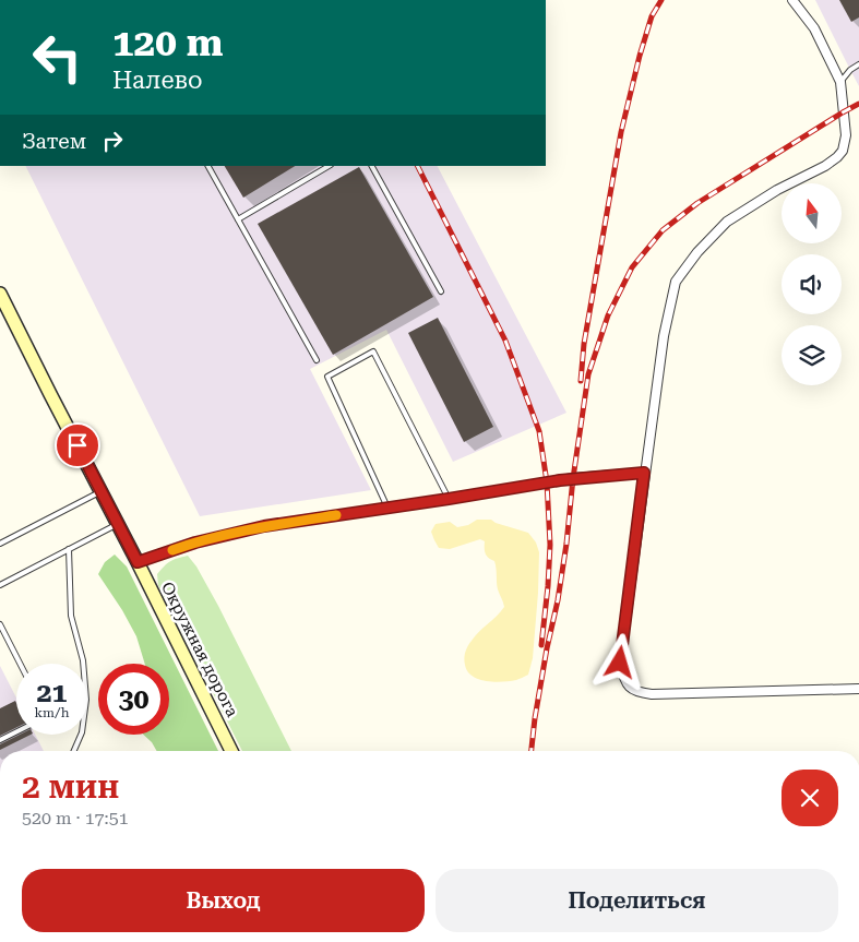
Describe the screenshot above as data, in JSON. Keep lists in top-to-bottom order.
{
  "streets": {
    "main road": ["Окружная дорога"]
  },
  "north": "top",
  "page": {
    "turn": ["120 m", "Налево"],
    "then": "Затем",
    "speed": "21 km/h",
    "limit": "30",
    "heading": ["2 мин", "520 m · 17:51"],
    "buttons": ["Выход", "Поделиться"]
  }
}
